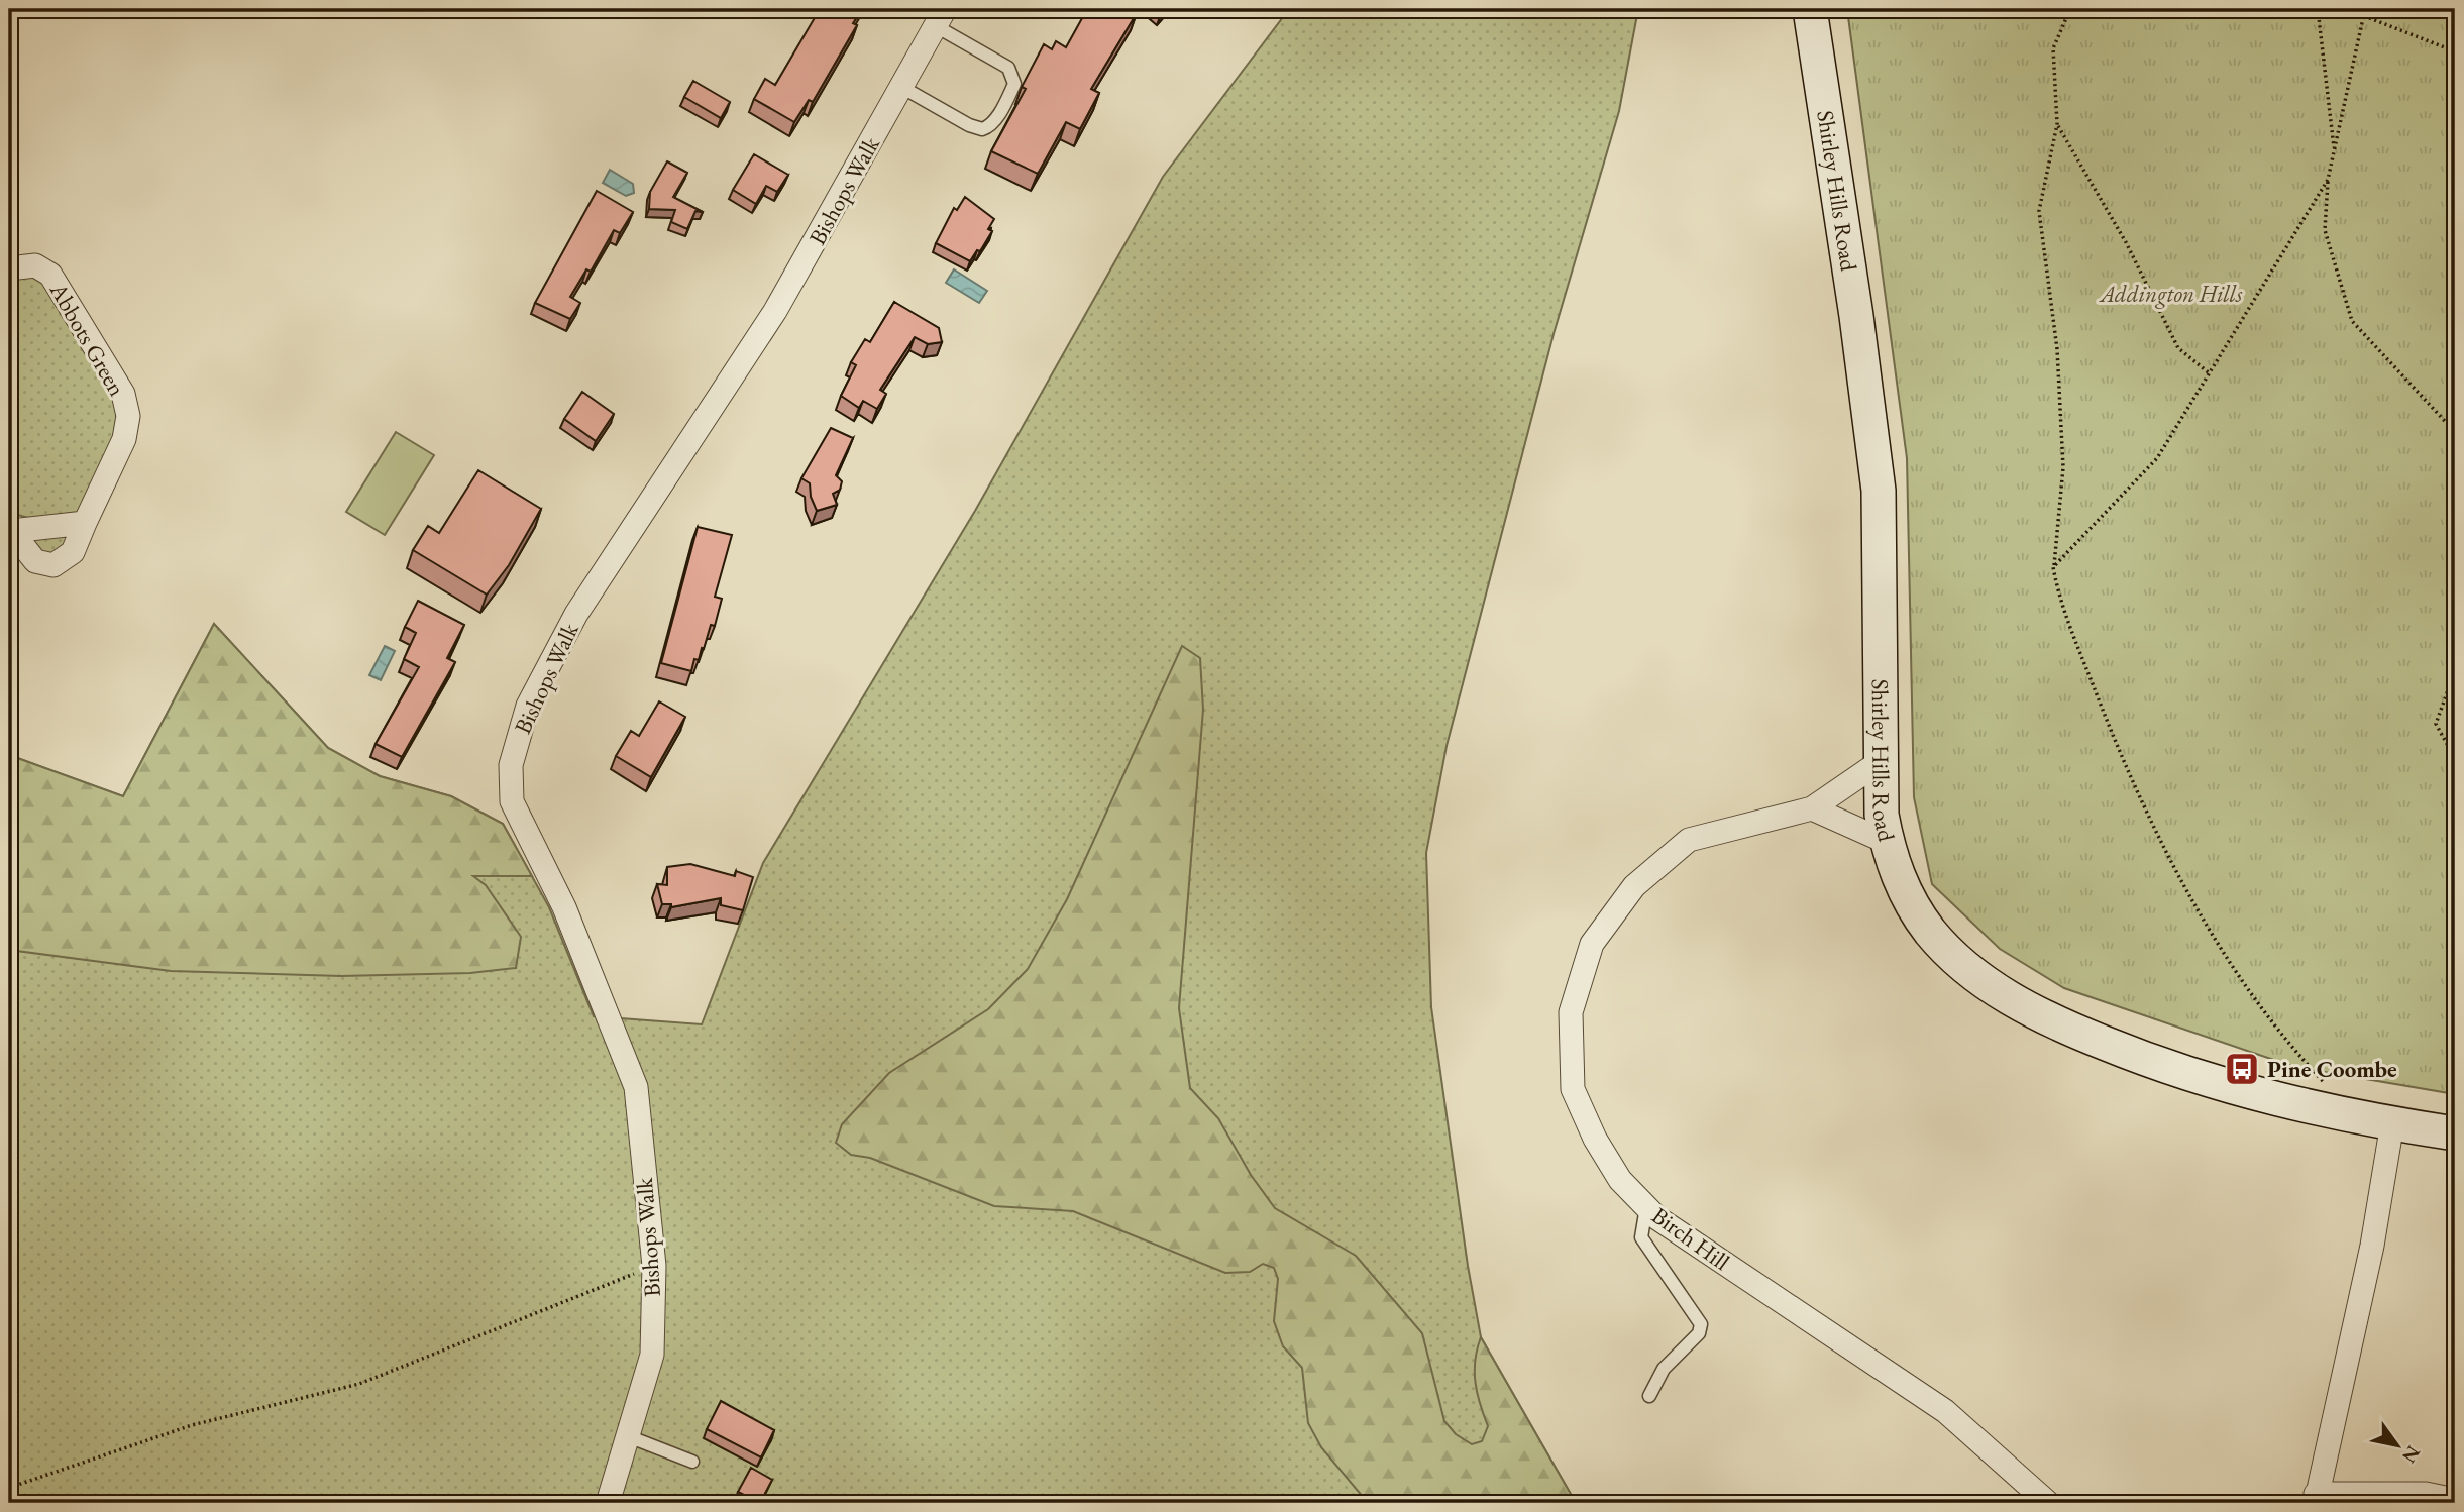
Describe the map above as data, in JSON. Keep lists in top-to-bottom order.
{
  "streets": {
    "street": [
      "Shirley Hills Road",
      "Bishops Walk",
      "Abbots Green",
      "Birch Hill"
    ]
  },
  "crossings": [
    ["Shirley Hills Road", "Birch Hill"]
  ],
  "parks": ["Addington Hills"],
  "places": {
    "bus stop": ["Pine Coombe"]
  },
  "north": "bottom right"
}
